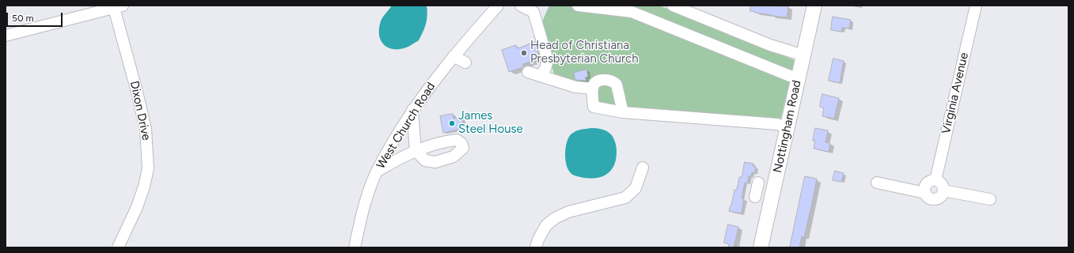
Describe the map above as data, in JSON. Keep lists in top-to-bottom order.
{
  "streets": {
    "main road": ["Nottingham Road"],
    "street": ["Virginia Avenue", "Dixon Drive", "West Church Road"]
  },
  "places": ["Head of Christiana Presbyterian Church", "James Steel House"],
  "scale_bar": "50 m"
}
